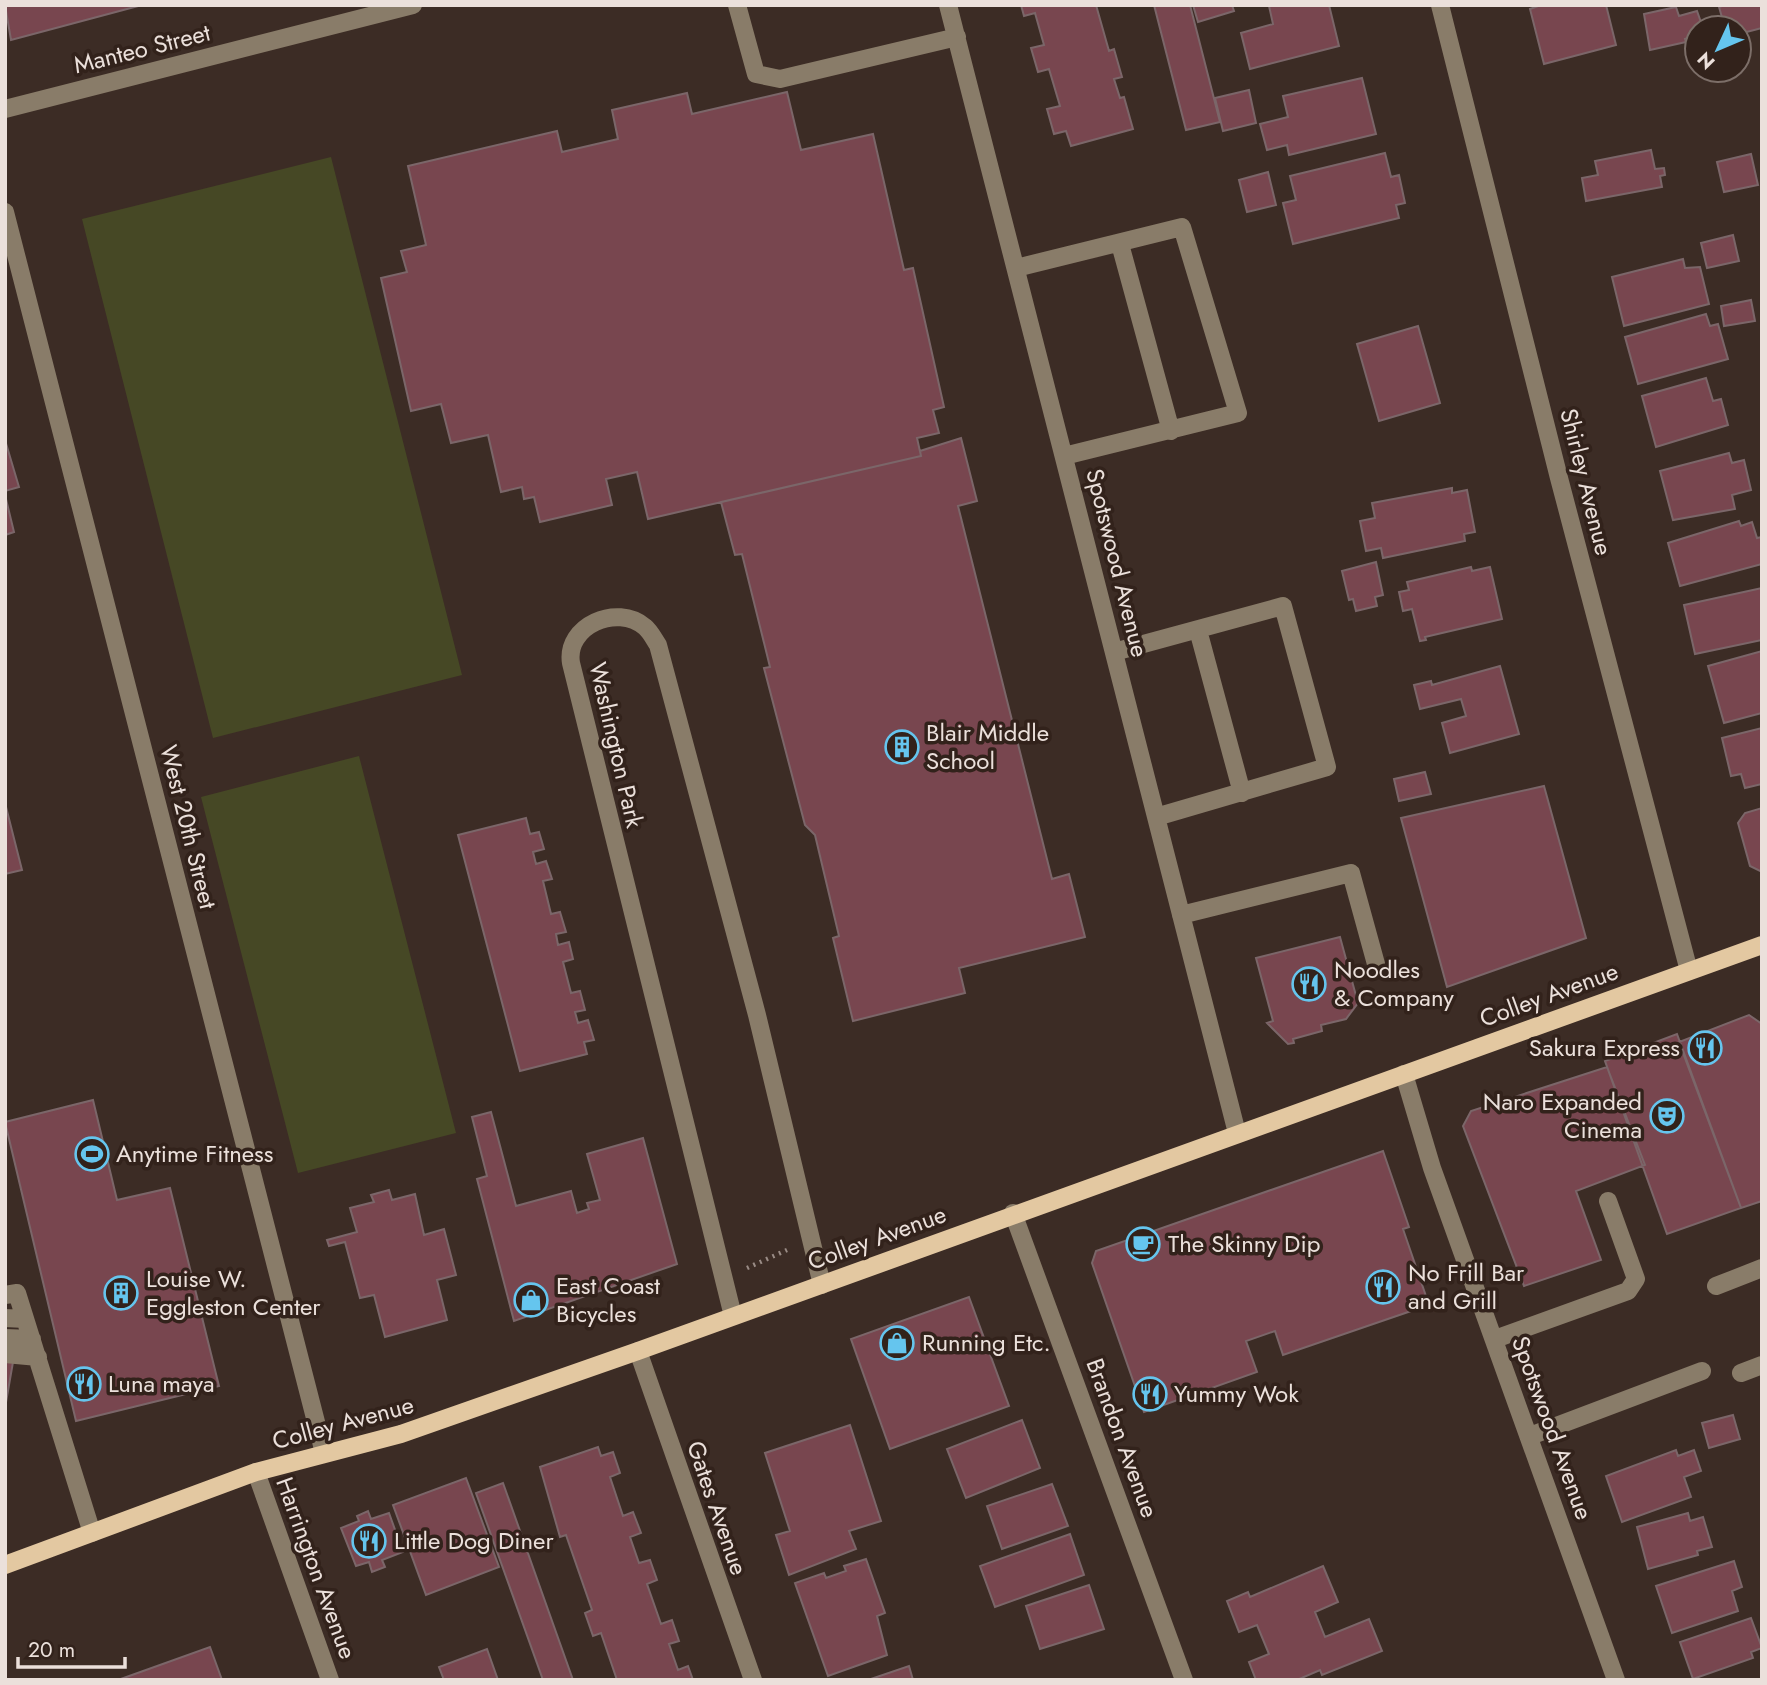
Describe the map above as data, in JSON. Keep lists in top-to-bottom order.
{
  "streets": {
    "main road": ["Colley Avenue"],
    "street": [
      "Manteo Street",
      "Shirley Avenue",
      "Spotswood Avenue",
      "Washington Park",
      "West 20th Street",
      "Brandon Avenue",
      "Gates Avenue",
      "Harrington Avenue"
    ]
  },
  "crossings": [
    ["Shirley Avenue", "Colley Avenue"],
    ["Spotswood Avenue", "Colley Avenue"],
    ["Washington Park", "Colley Avenue"],
    ["West 20th Street", "Colley Avenue"],
    ["Colley Avenue", "Brandon Avenue"],
    ["Colley Avenue", "Gates Avenue"],
    ["Colley Avenue", "Harrington Avenue"]
  ],
  "places": {
    "building": ["Blair Middle School", "Louise W. Eggleston Center"],
    "restaurant": [
      "Noodles & Company",
      "Sakura Express",
      "No Frill Bar and Grill",
      "Luna maya",
      "Yummy Wok",
      "Little Dog Diner"
    ],
    "theatre": ["Naro Expanded Cinema"],
    "sports": ["Anytime Fitness"],
    "cafe": ["The Skinny Dip"],
    "shop": ["East Coast Bicycles", "Running Etc."]
  },
  "scale_bar": "20 m",
  "north": "bottom left"
}
